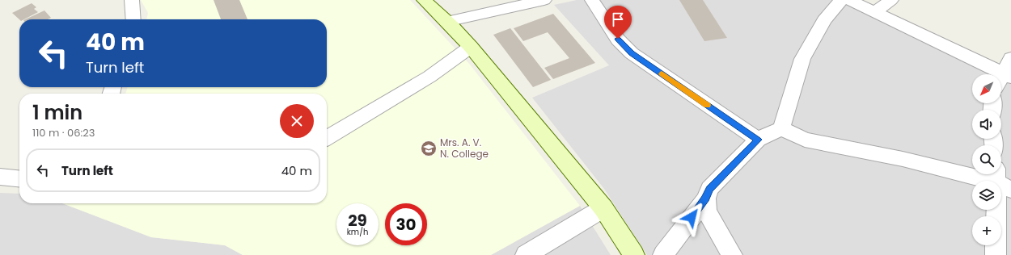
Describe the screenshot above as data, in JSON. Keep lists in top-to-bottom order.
{
  "places": {
    "school or university": ["Mrs. A. V. N. College"]
  },
  "north": "bottom left",
  "page": {
    "turn": ["40 m", "Turn left"],
    "map_buttons": "+",
    "heading": ["1 min", "110 m · 06:23"],
    "list": [
      {
        "name": "Turn left",
        "value": "40 m"
      }
    ],
    "speed": "29 km/h",
    "limit": "30"
  }
}
